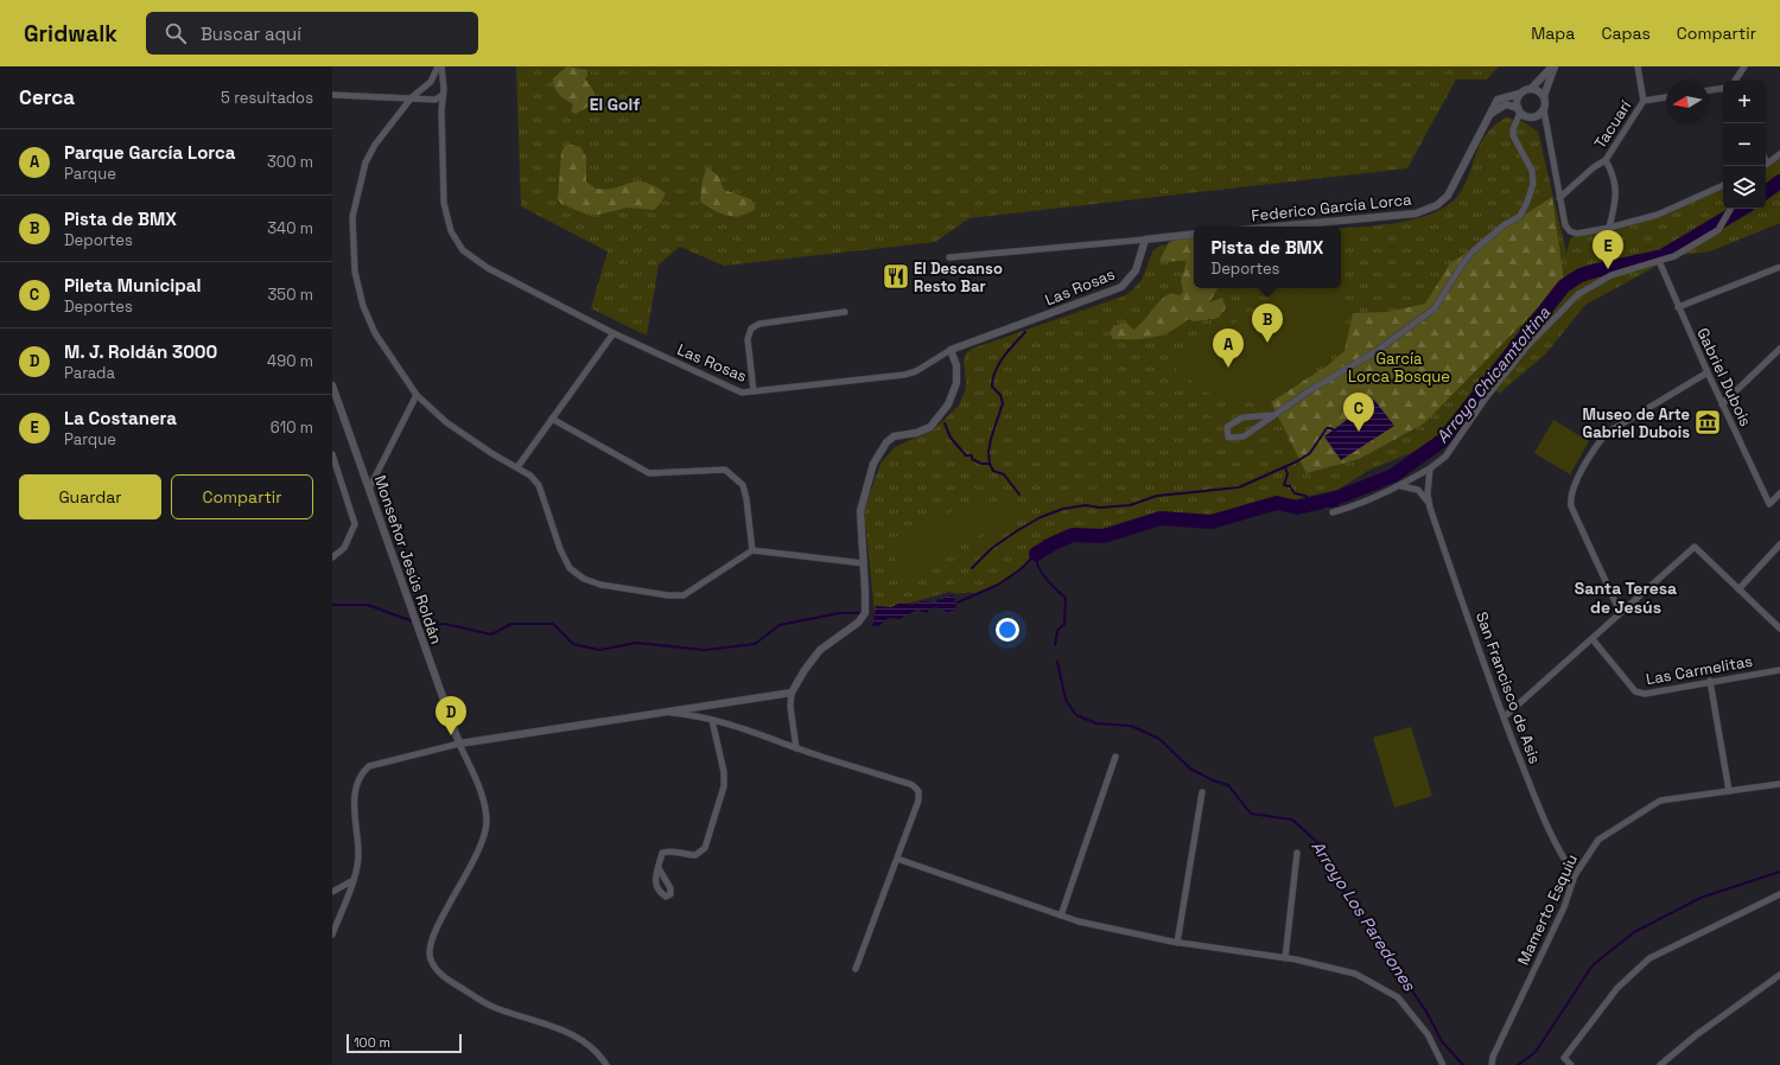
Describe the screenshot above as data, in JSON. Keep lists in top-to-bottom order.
{
  "streets": {
    "street": [
      "Tacuarí",
      "Federico García Lorca",
      "Las Rosas",
      "Gabriel Dubois",
      "Monseñor Jesús Roldán",
      "Las Carmelitas",
      "San Francisco de Asis",
      "Mamerto Esquiu"
    ]
  },
  "crossings": [
    ["San Francisco de Asis", "Mamerto Esquiu"]
  ],
  "districts": ["El Golf", "Santa Teresa de Jesús"],
  "water": ["Arroyo Chicamtoltina", "Arroyo Los Paredones"],
  "parks": ["García Lorca Bosque"],
  "places": {
    "restaurant": ["El Descanso Resto Bar"],
    "museum": ["Museo de Arte Gabriel Dubois"]
  },
  "scale_bar": "100 m",
  "north": "left",
  "page": {
    "header": "Gridwalk",
    "search": "Buscar aquí",
    "nav": ["Mapa", "Capas", "Compartir"],
    "heading": ["Cerca", "5 resultados"],
    "map_buttons": ["+", "−"],
    "list": [
      {
        "mark": "A",
        "name": "Parque García Lorca",
        "note": "Parque",
        "value": "300 m"
      },
      {
        "mark": "B",
        "name": "Pista de BMX",
        "note": "Deportes",
        "value": "340 m"
      },
      {
        "mark": "C",
        "name": "Pileta Municipal",
        "note": "Deportes",
        "value": "350 m"
      },
      {
        "mark": "D",
        "name": "M. J. Roldán 3000",
        "note": "Parada",
        "value": "490 m"
      },
      {
        "mark": "E",
        "name": "La Costanera",
        "note": "Parque",
        "value": "610 m"
      }
    ],
    "popup": ["Pista de BMX", "Deportes"],
    "pins": [
      "E",
      "B",
      "A",
      "C",
      "D"
    ],
    "buttons": ["Guardar", "Compartir"],
    "scale": "100 m"
  }
}
